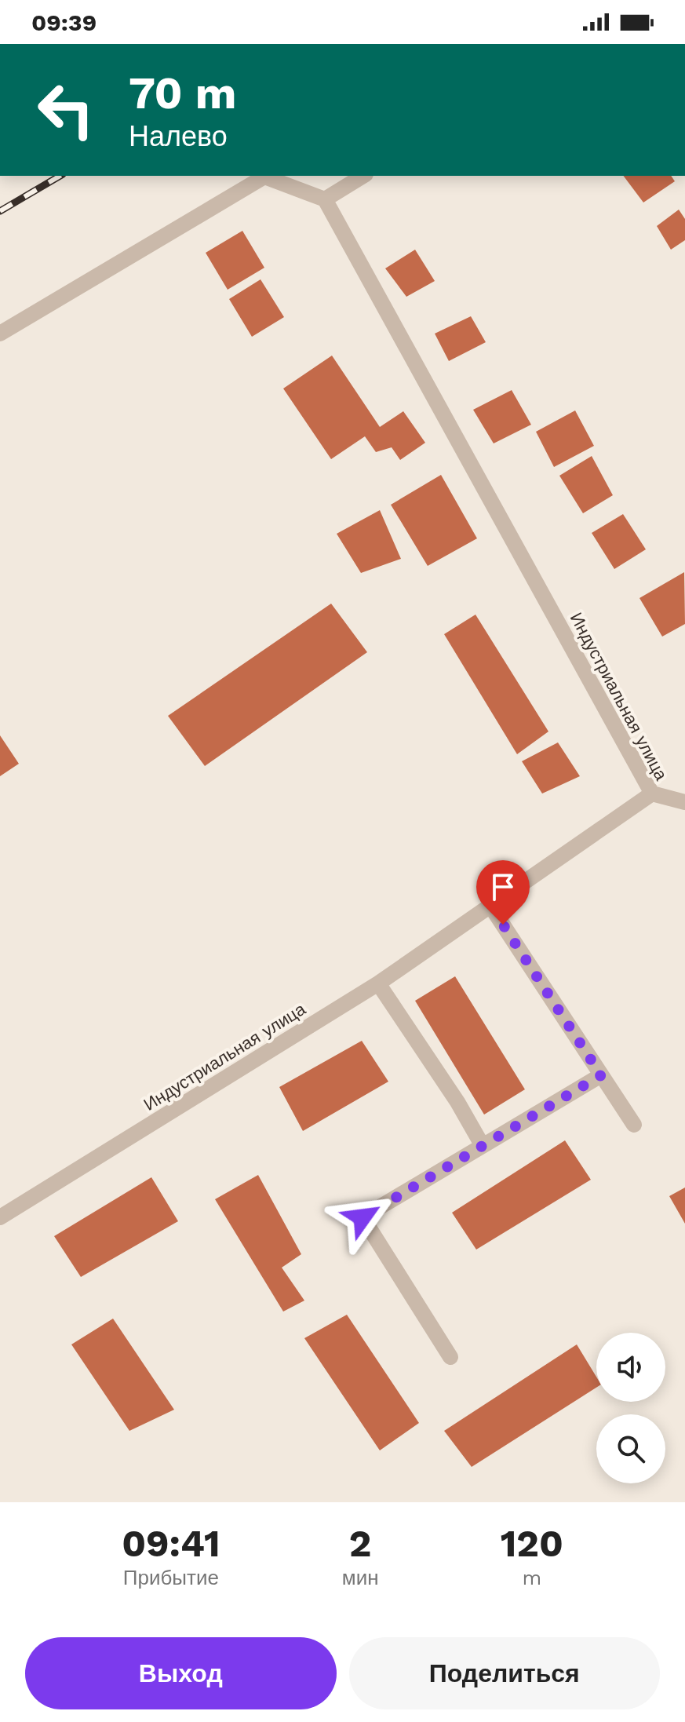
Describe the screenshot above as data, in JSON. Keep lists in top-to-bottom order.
{
  "streets": {
    "street": ["Индустриальная улица"]
  },
  "page": {
    "status": "09:39",
    "turn": ["70 m", "Налево"],
    "eta": [
      "09:41",
      "Прибытие",
      "2",
      "мин",
      "120",
      "m"
    ],
    "buttons": ["Выход", "Поделиться"]
  }
}
